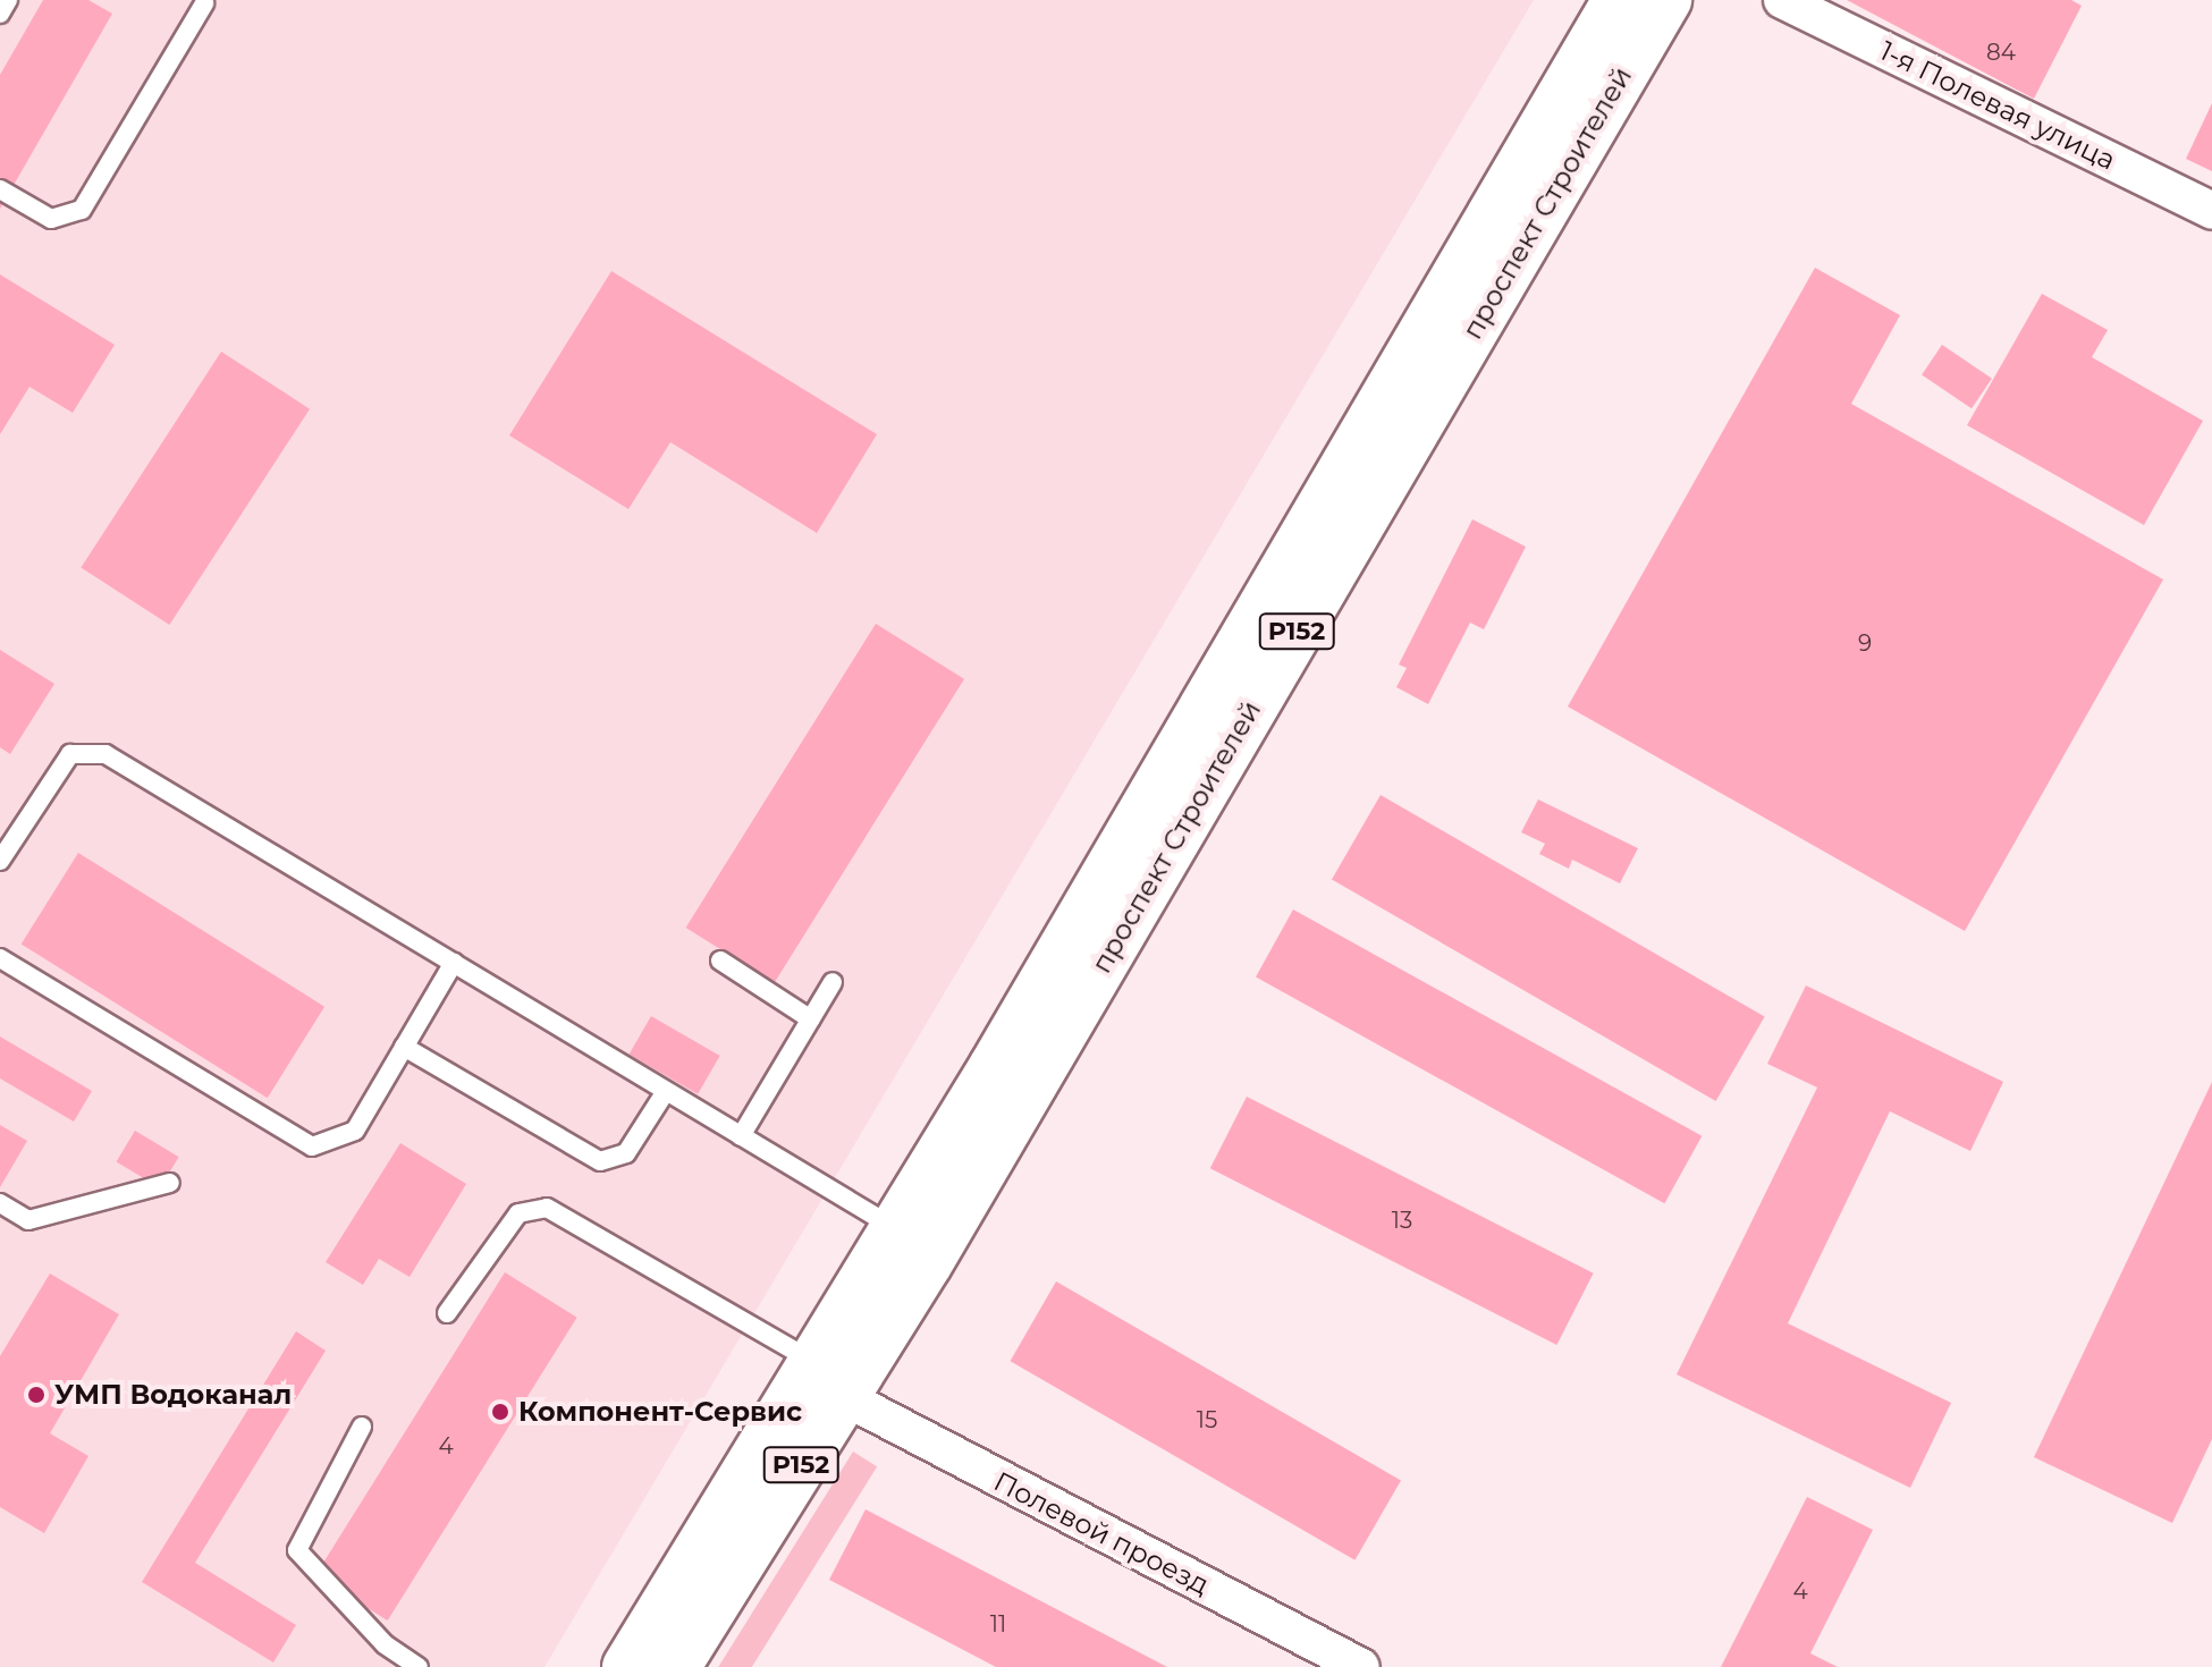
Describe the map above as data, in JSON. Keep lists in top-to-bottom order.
{
  "streets": {
    "main road": ["проспект Строителей", "Р152"],
    "street": ["1-я Полевая улица", "Полевой проезд"]
  },
  "crossings": [
    ["проспект Строителей", "Полевой проезд"]
  ],
  "places": ["УМП Водоканал", "Компонент-Сервис"],
  "house_numbers": [
    "84",
    "9",
    "13",
    "15",
    "4",
    "4",
    "11"
  ]
}
